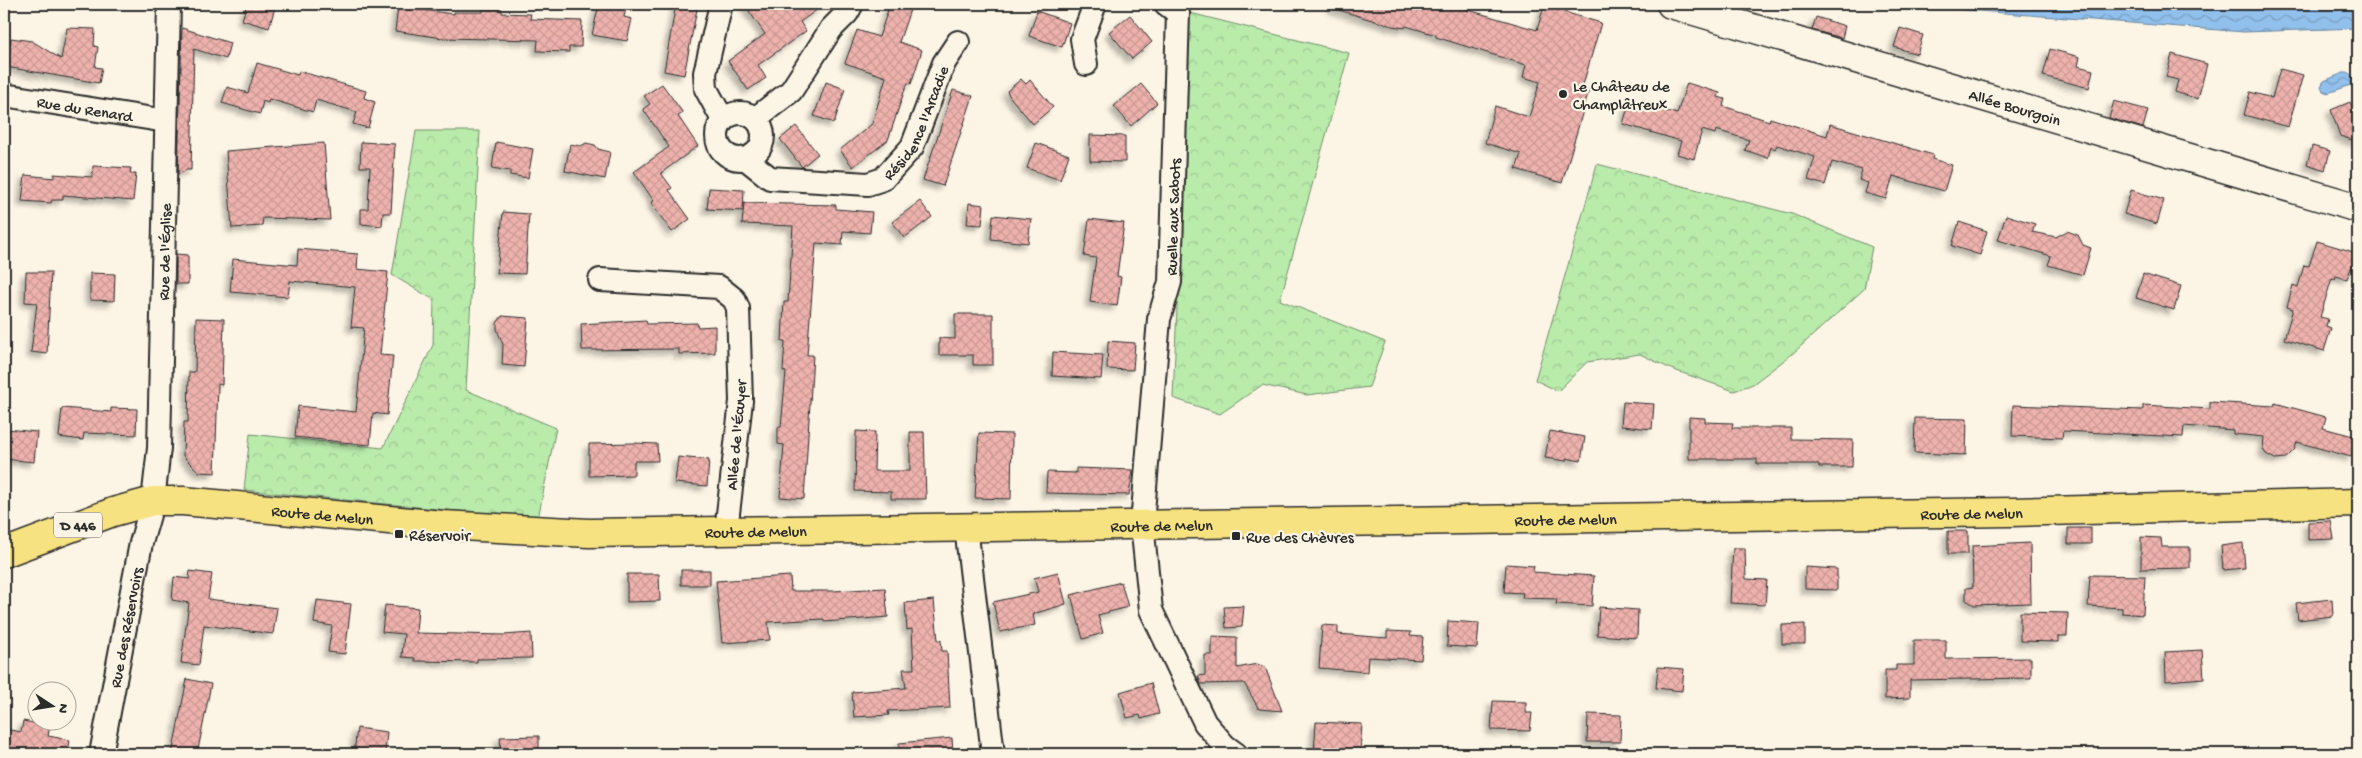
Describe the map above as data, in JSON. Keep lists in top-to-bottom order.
{
  "streets": {
    "main road": ["Route de Melun", "D 446"],
    "street": [
      "Allée Bourgoin",
      "Rue du Renard",
      "Résidence l'Arcadie",
      "Ruelle aux Sabots",
      "Rue de l'Église",
      "Allée de l'Écuyer",
      "Rue des Réservoirs"
    ]
  },
  "crossings": [
    ["Rue du Renard", "Rue de l'Église"],
    ["Ruelle aux Sabots", "Route de Melun"],
    ["Rue de l'Église", "Route de Melun"],
    ["Rue de l'Église", "Rue des Réservoirs"],
    ["Allée de l'Écuyer", "Route de Melun"],
    ["Route de Melun", "Rue des Réservoirs"]
  ],
  "places": {
    "other": ["Le Château de Champlâtreux"],
    "transit": ["Réservoir", "Rue des Chèvres"]
  },
  "north": "right"
}
